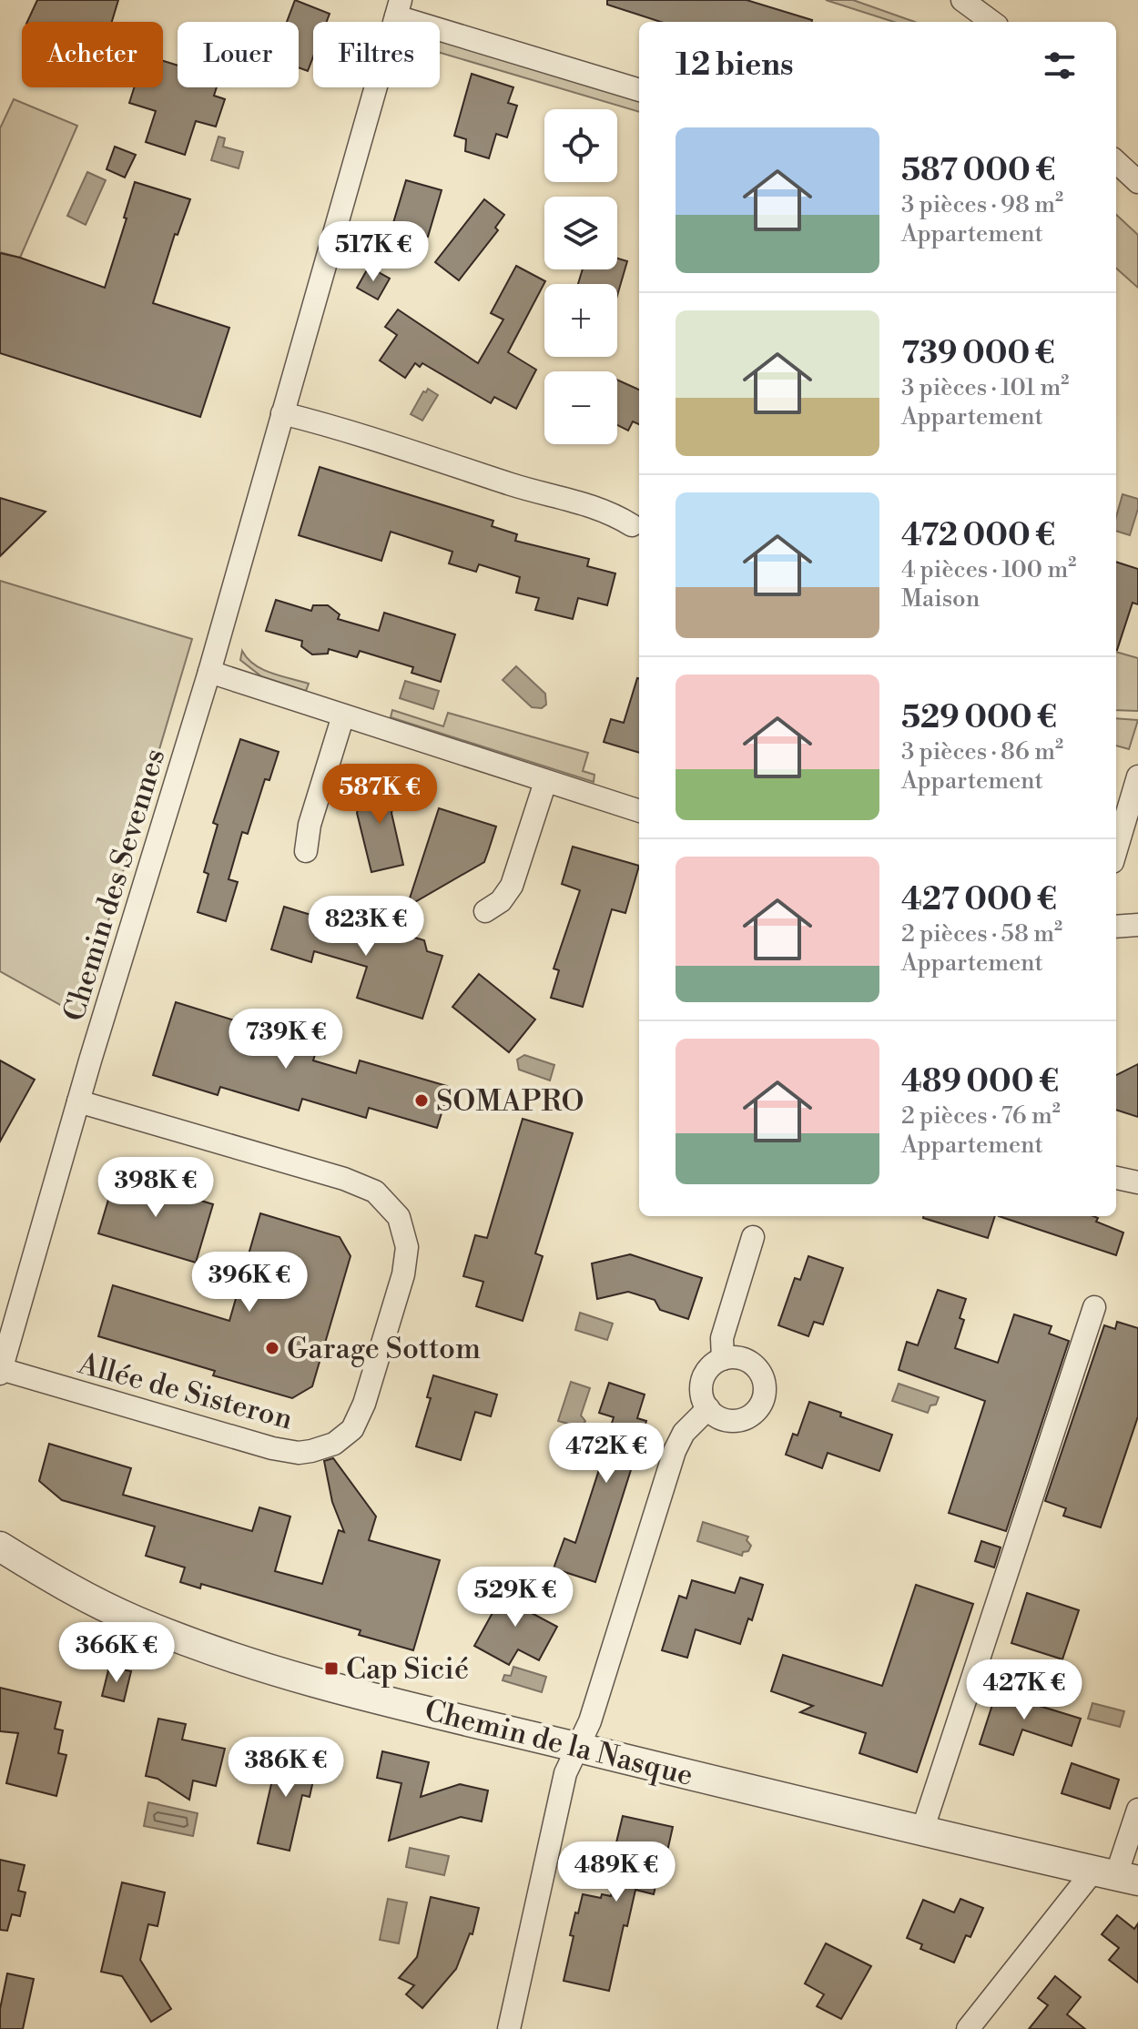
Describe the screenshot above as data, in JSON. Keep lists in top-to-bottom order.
{
  "streets": {
    "street": ["Chemin des Sevennes", "Allée de Sisteron", "Chemin de la Nasque"]
  },
  "crossings": [
    ["Chemin des Sevennes", "Allée de Sisteron"]
  ],
  "places": {
    "other": ["SOMAPRO", "Garage Sottom"],
    "transit": ["Cap Sicié"]
  },
  "page": {
    "chip": ["Acheter", "Louer", "Filtres"],
    "heading": "12 biens",
    "map_buttons": ["+", "−"],
    "list": [
      {
        "name": "587 000 €",
        "note": "3 pièces · 98 m² · Appartement"
      },
      {
        "name": "739 000 €",
        "note": "3 pièces · 101 m² · Appartement"
      },
      {
        "name": "472 000 €",
        "note": "4 pièces · 100 m² · Maison"
      },
      {
        "name": "529 000 €",
        "note": "3 pièces · 86 m² · Appartement"
      },
      {
        "name": "427 000 €",
        "note": "2 pièces · 58 m² · Appartement"
      },
      {
        "name": "489 000 €",
        "note": "2 pièces · 76 m² · Appartement"
      }
    ],
    "price": [
      "517K €",
      "587K €",
      "823K €",
      "739K €",
      "398K €",
      "396K €",
      "472K €",
      "529K €",
      "366K €",
      "427K €",
      "386K €",
      "489K €"
    ]
  }
}
